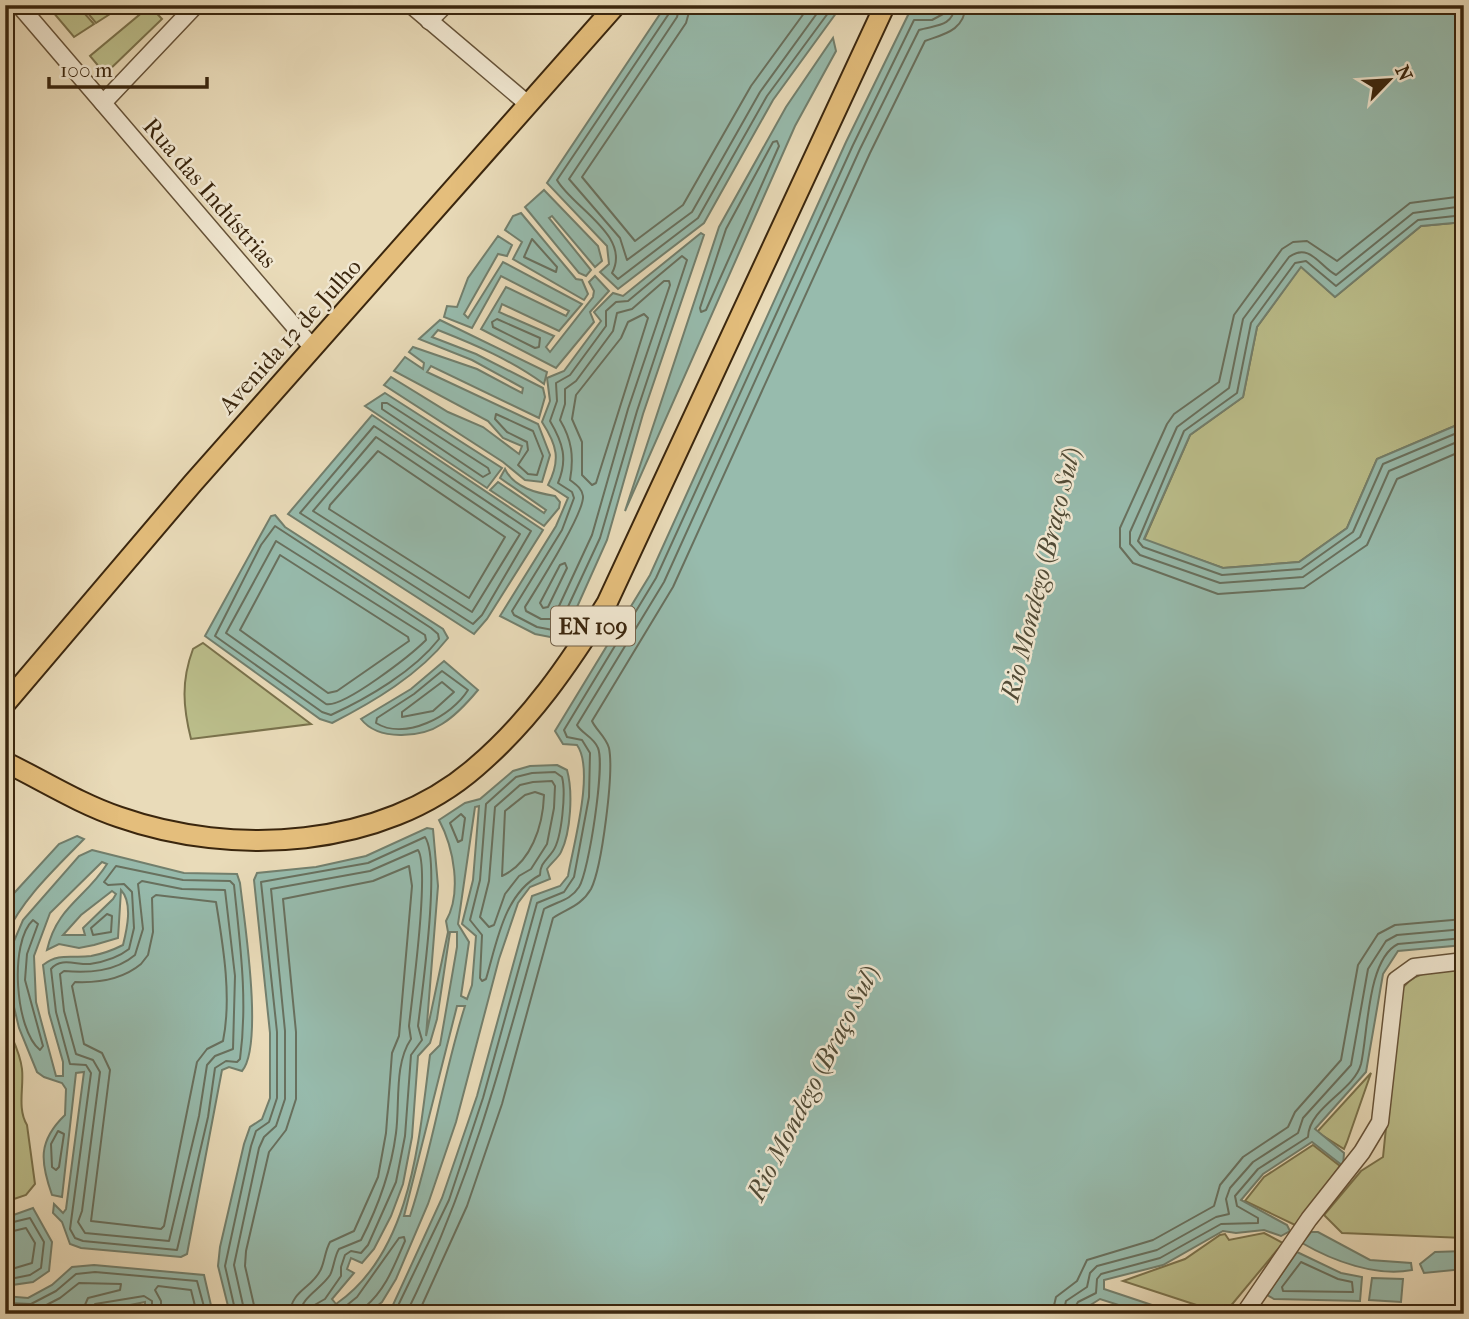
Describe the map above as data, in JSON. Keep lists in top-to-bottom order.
{
  "streets": {
    "main road": ["Avenida 12 de Julho", "EN 109"],
    "street": ["Rua das Indústrias"]
  },
  "crossings": [
    ["Rua das Indústrias", "Avenida 12 de Julho"]
  ],
  "water": ["Rio Mondego (Braço Sul)"],
  "scale_bar": "100 m",
  "north": "top right"
}
